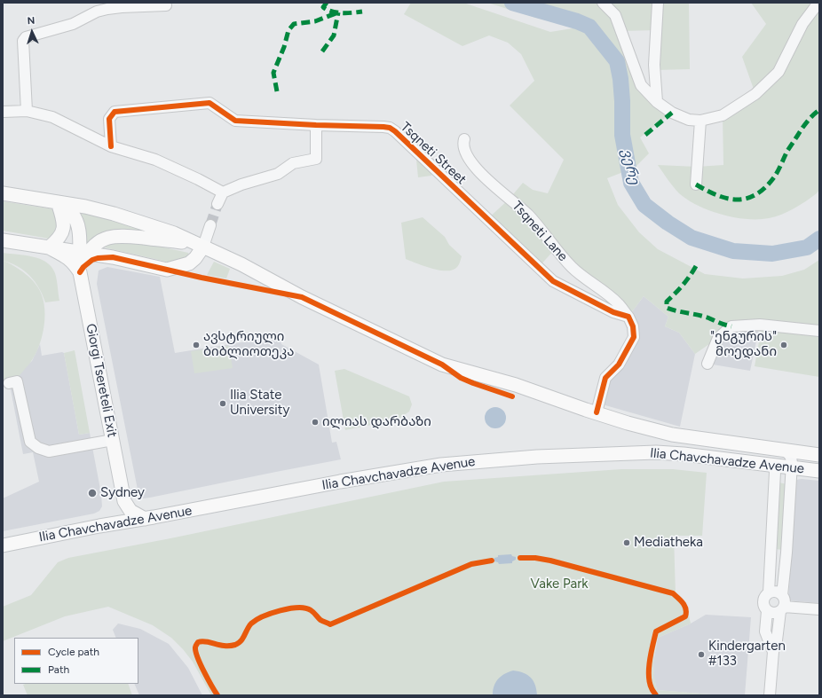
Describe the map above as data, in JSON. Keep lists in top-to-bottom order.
{
  "streets": {
    "main road": ["Giorgi Tsereteli Exit", "Ilia Chavchavadze Avenue"],
    "street": ["Tsqneti Street", "Tsqneti Lane"]
  },
  "crossings": [
    ["Tsqneti Street", "Tsqneti Lane"],
    ["Giorgi Tsereteli Exit", "Ilia Chavchavadze Avenue"]
  ],
  "water": ["ვერე"],
  "parks": ["Vake Park"],
  "places": [
    "ავსტრიული ბიბლიოთეკა",
    "\"ენგურის\" მოედანი",
    "Ilia State University",
    "ილიას დარბაზი",
    "Sydney",
    "Mediatheka",
    "Kindergarten #133"
  ],
  "legend": ["Cycle path", "Path"],
  "north": "top"
}
